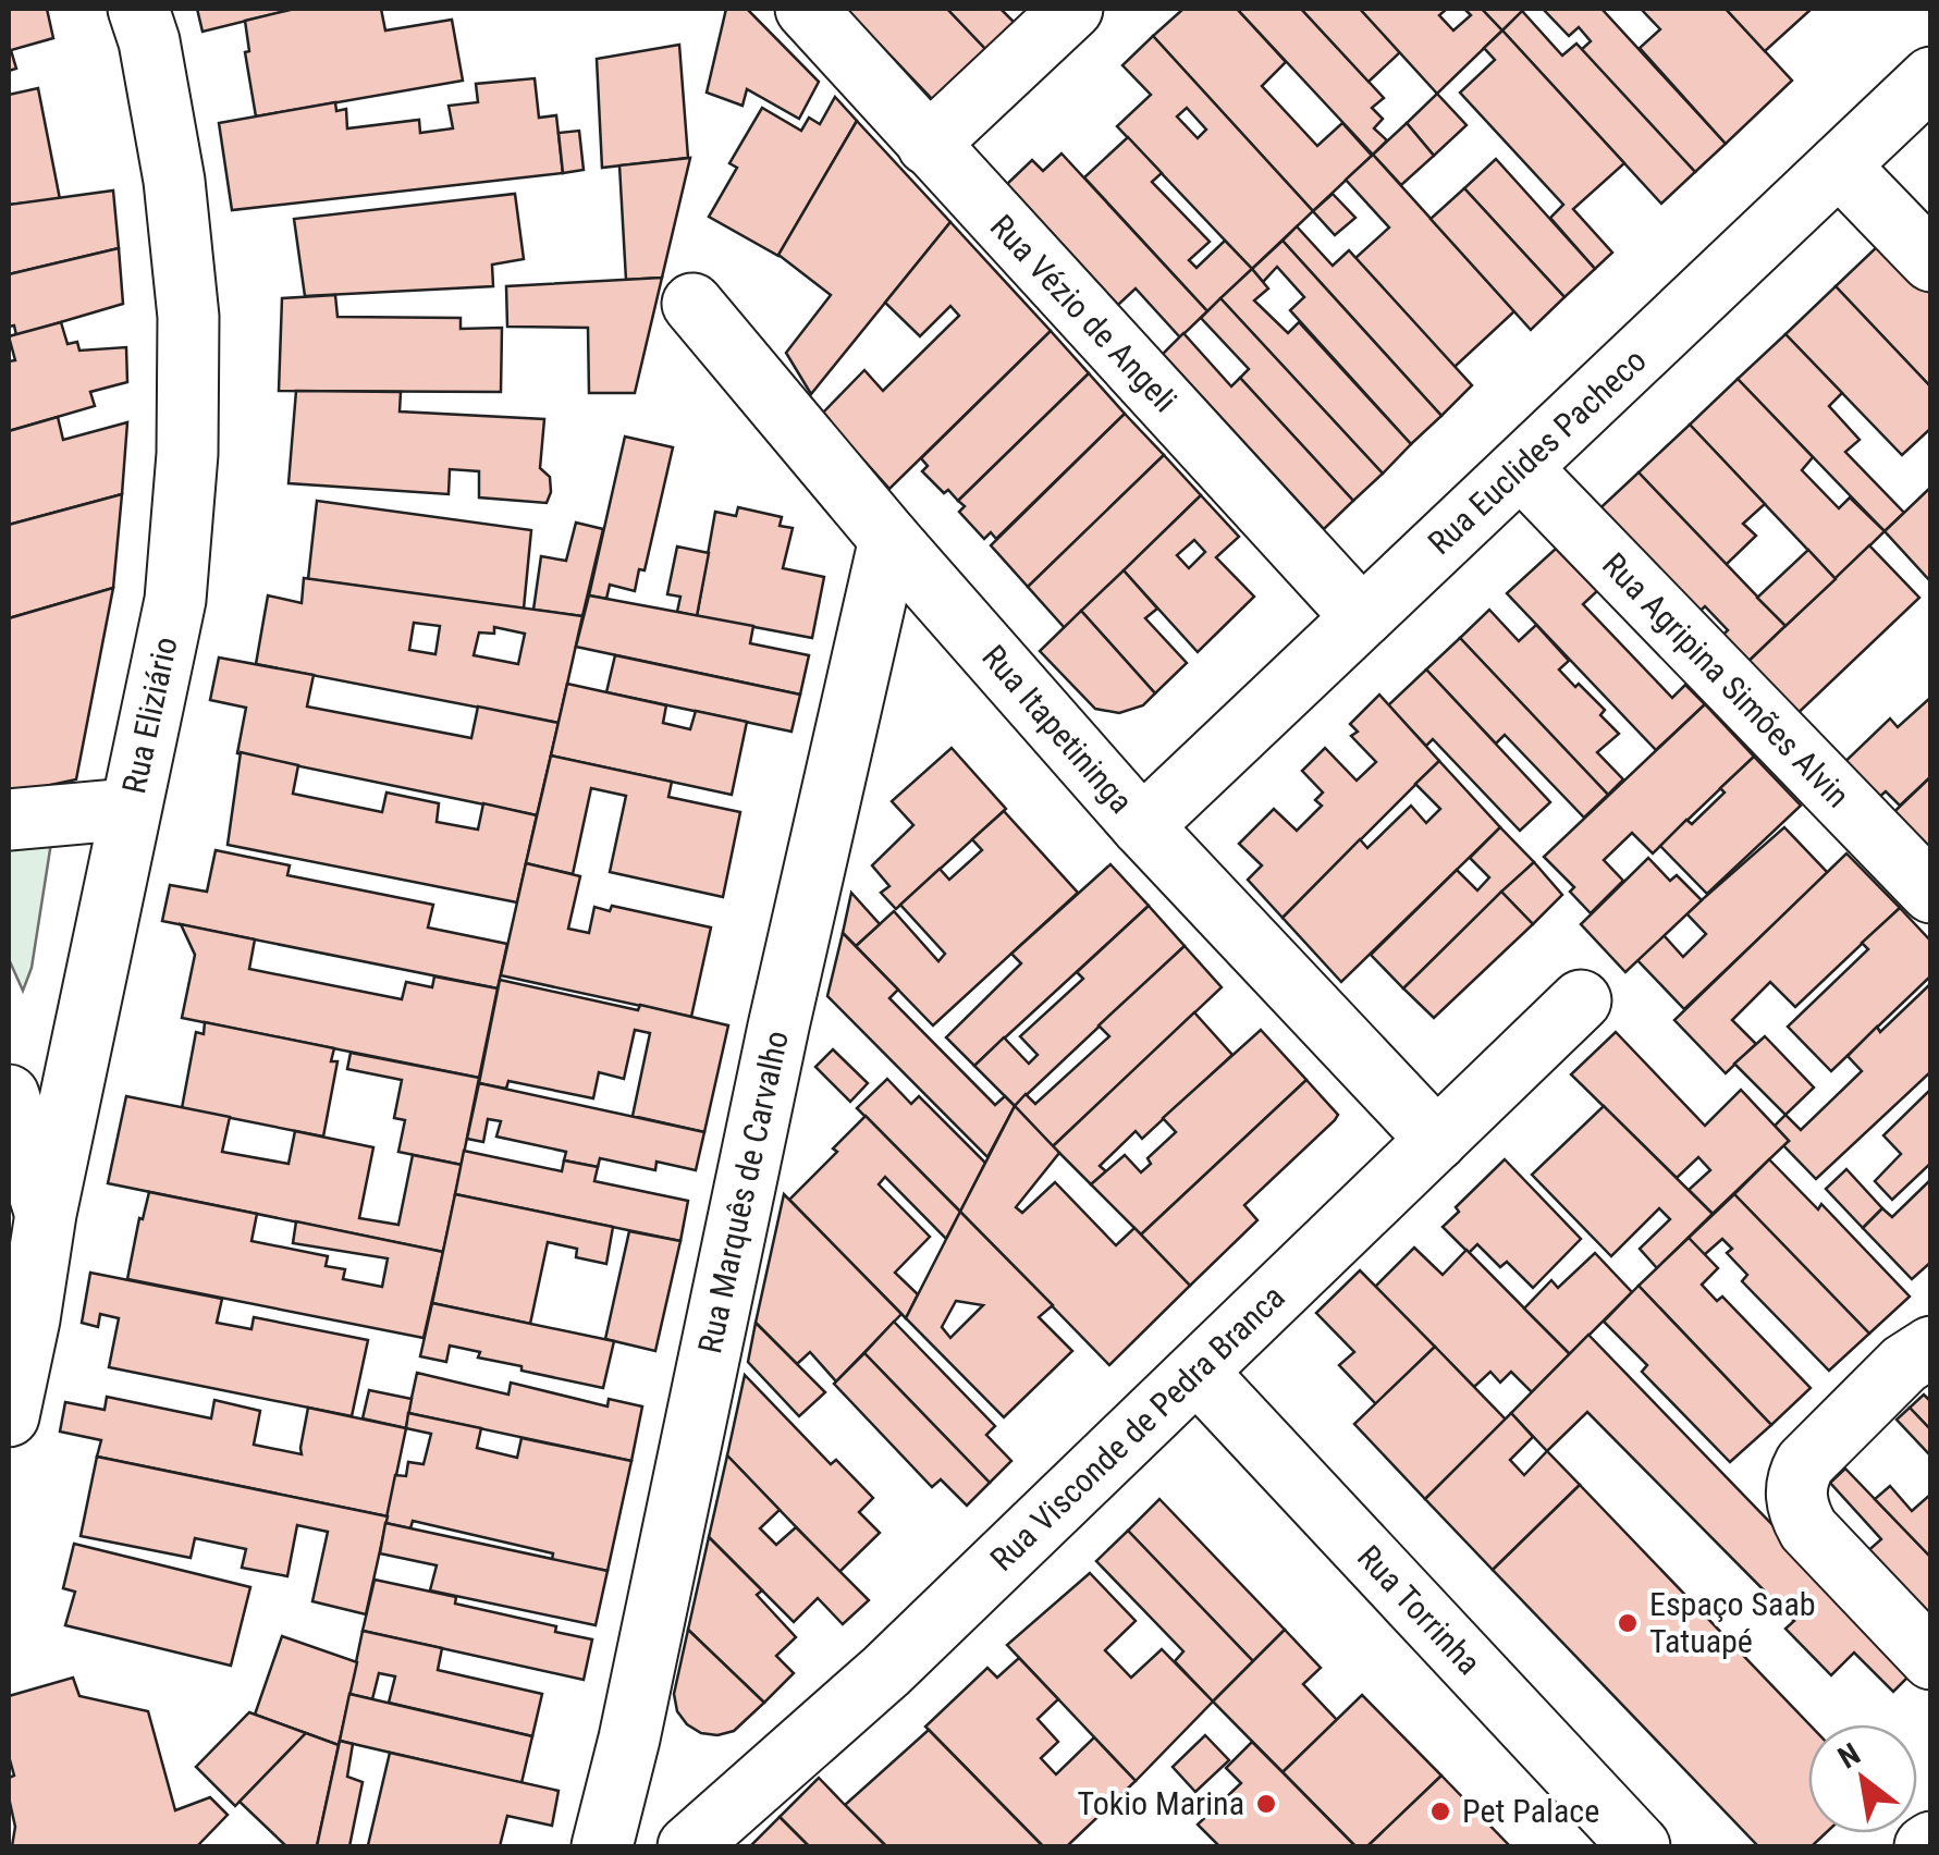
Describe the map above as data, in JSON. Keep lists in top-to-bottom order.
{
  "streets": {
    "street": [
      "Rua Vézio de Angeli",
      "Rua Euclides Pacheco",
      "Rua Agripina Simões Alvin",
      "Rua Eliziário",
      "Rua Itapetininga",
      "Rua Marquês de Carvalho",
      "Rua Visconde de Pedra Branca",
      "Rua Torrinha"
    ]
  },
  "crossings": [
    ["Rua Vézio de Angeli", "Rua Euclides Pacheco"],
    ["Rua Euclides Pacheco", "Rua Agripina Simões Alvin"],
    ["Rua Euclides Pacheco", "Rua Itapetininga"],
    ["Rua Itapetininga", "Rua Marquês de Carvalho"],
    ["Rua Itapetininga", "Rua Visconde de Pedra Branca"],
    ["Rua Visconde de Pedra Branca", "Rua Torrinha"]
  ],
  "places": ["Espaço Saab Tatuapé", "Tokio Marina", "Pet Palace"],
  "north": "top left"
}
